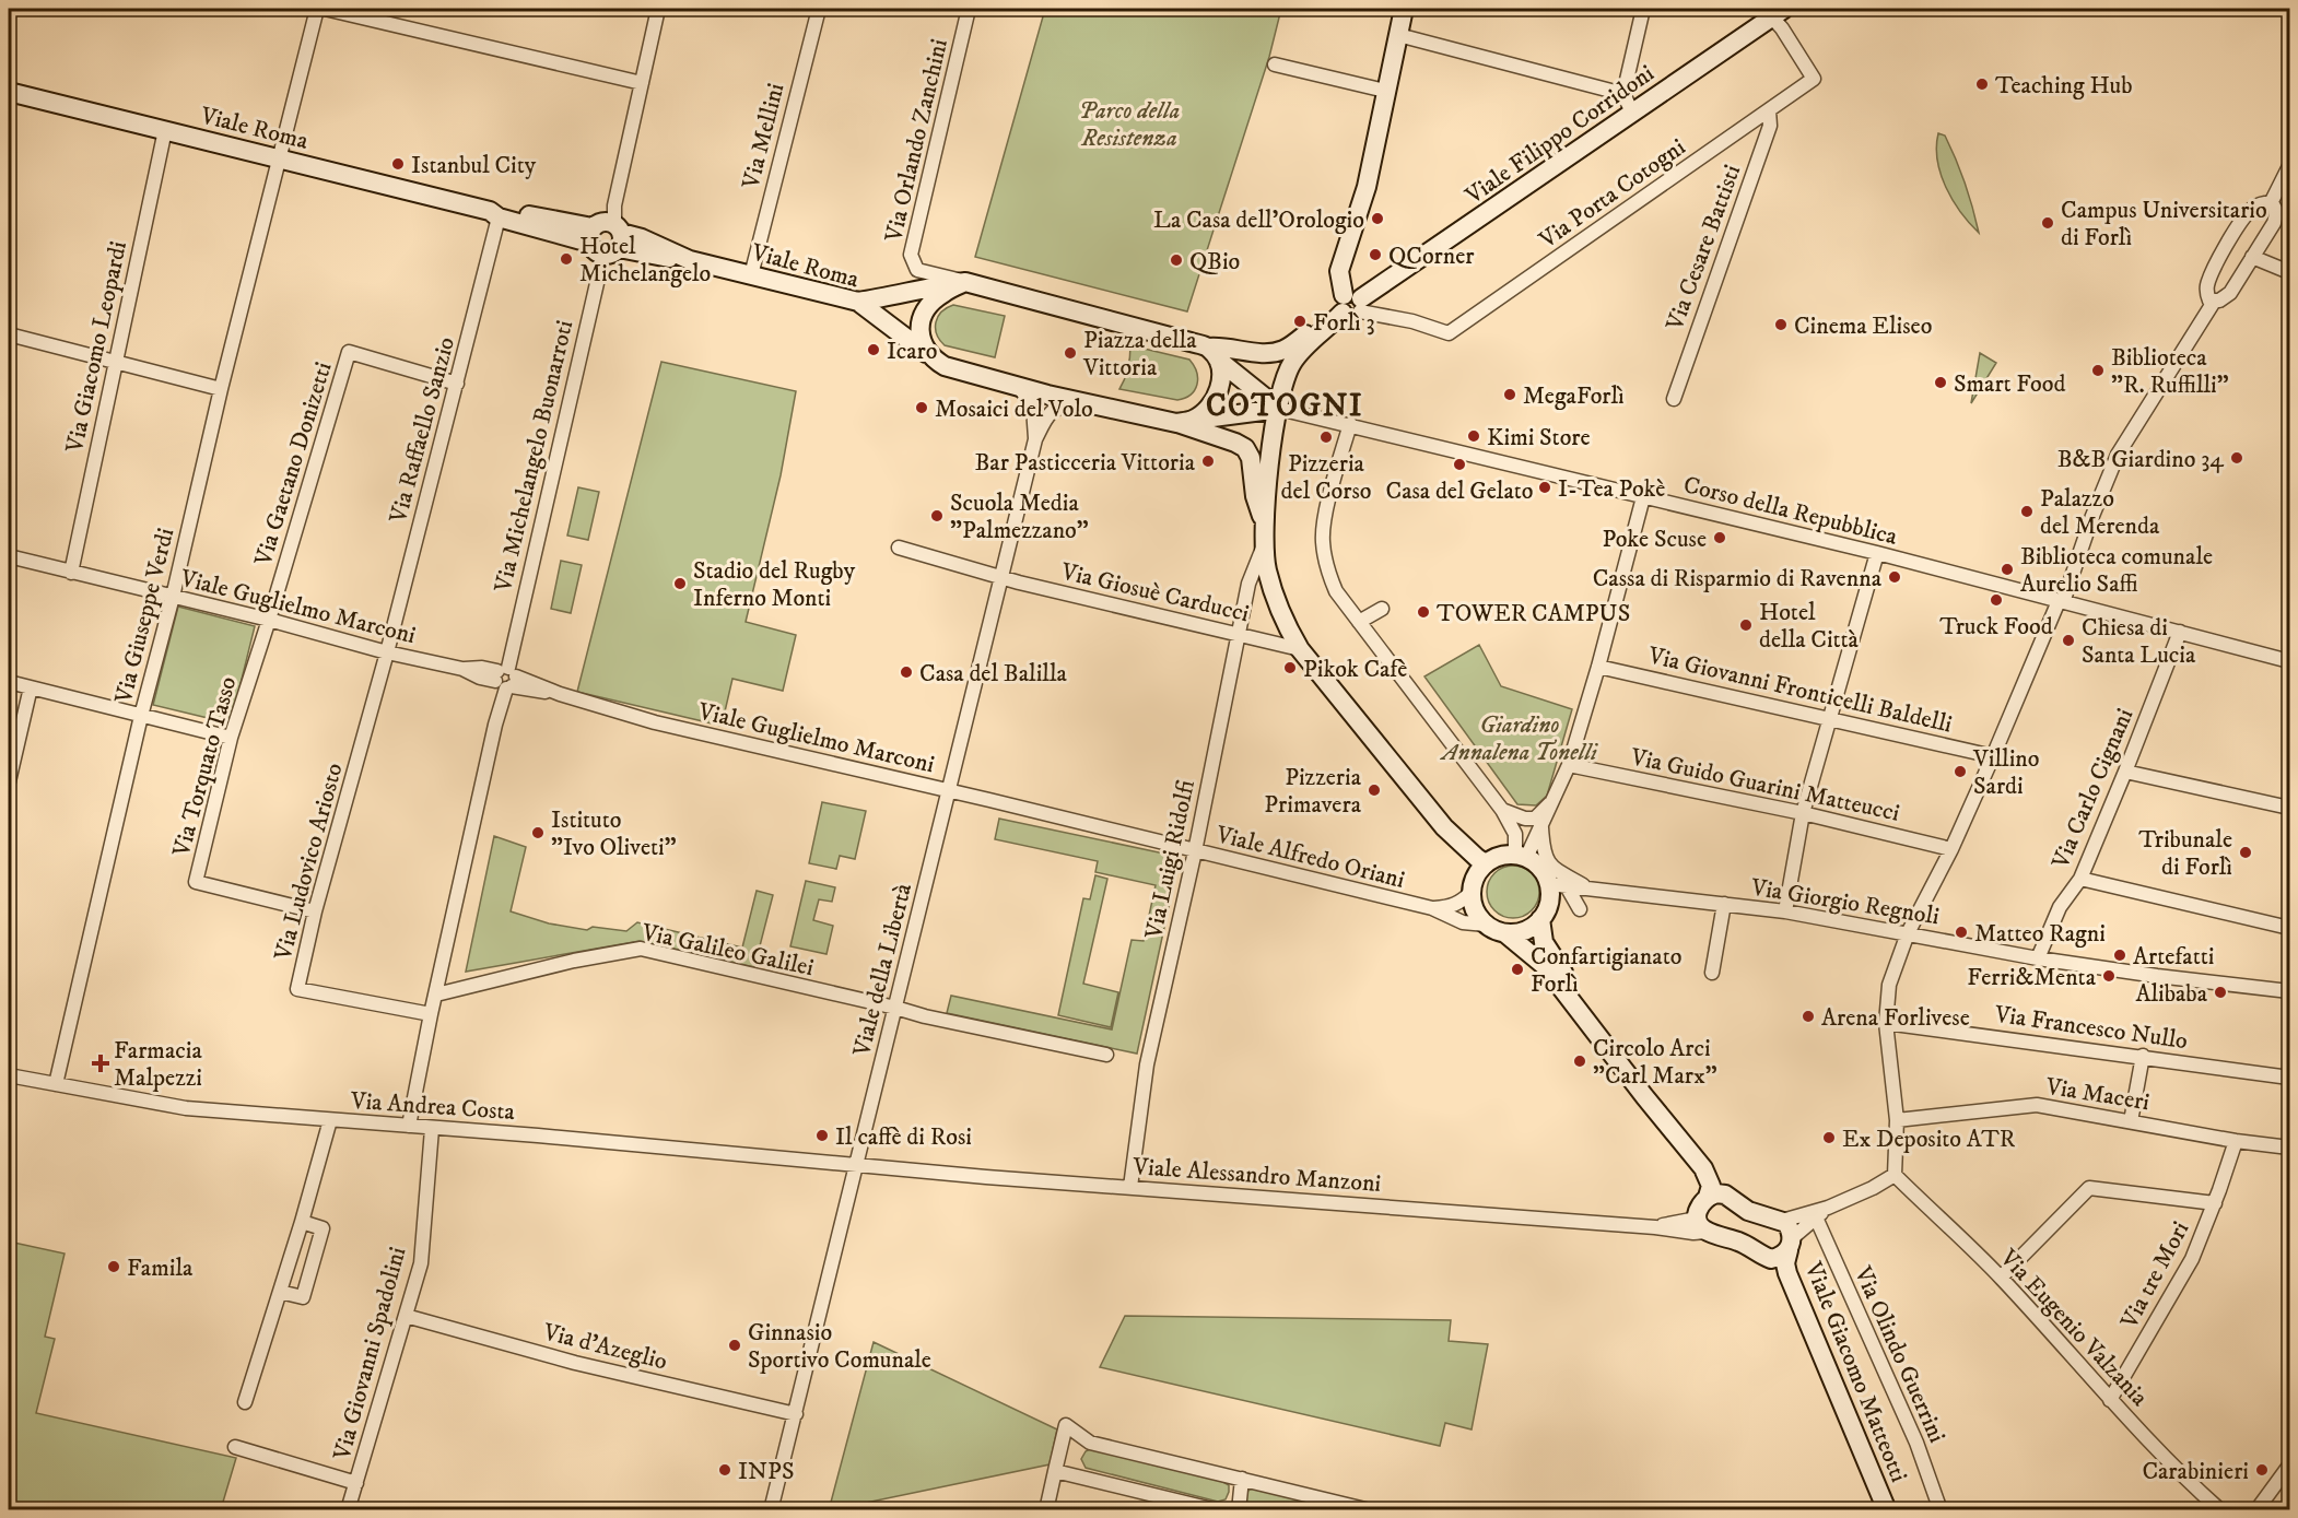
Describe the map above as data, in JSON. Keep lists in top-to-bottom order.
{
  "streets": {
    "main road": ["Viale Roma", "Viale Filippo Corridoni", "Viale Giacomo Matteotti"],
    "street": [
      "Via Mellini",
      "Via Orlando Zanchini",
      "Via Porta Cotogni",
      "Via Cesare Battisti",
      "Via Giacomo Leopardi",
      "Via Raffaello Sanzio",
      "Via Michelangelo Buonarroti",
      "Via Gaetano Donizetti",
      "Corso della Repubblica",
      "Via Giosuè Carducci",
      "Viale Guglielmo Marconi",
      "Via Giuseppe Verdi",
      "Via Giovanni Fronticelli Baldelli",
      "Via Torquato Tasso",
      "Via Guido Guarini Matteucci",
      "Via Carlo Cignani",
      "Viale Alfredo Oriani",
      "Via Luigi Ridolfi",
      "Via Ludovico Ariosto",
      "Via Giorgio Regnoli",
      "Via Galileo Galilei",
      "Viale della Libertà",
      "Via Francesco Nullo",
      "Via Maceri",
      "Via Andrea Costa",
      "Viale Alessandro Manzoni",
      "Via tre Mori",
      "Via Eugenio Valzania",
      "Via d'Azeglio",
      "Via Giovanni Spadolini",
      "Via Olindo Guerrini"
    ]
  },
  "crossings": [
    ["Viale Roma", "Via Mellini"],
    ["Viale Roma", "Via Giacomo Leopardi"],
    ["Viale Roma", "Via Raffaello Sanzio"],
    ["Viale Roma", "Via Michelangelo Buonarroti"],
    ["Viale Roma", "Via Giuseppe Verdi"],
    ["Viale Roma", "Viale della Libertà"],
    ["Viale Filippo Corridoni", "Via Porta Cotogni"],
    ["Viale Filippo Corridoni", "Corso della Repubblica"],
    ["Via Porta Cotogni", "Via Cesare Battisti"],
    ["Via Giacomo Leopardi", "Viale Guglielmo Marconi"],
    ["Via Raffaello Sanzio", "Via Gaetano Donizetti"],
    ["Via Raffaello Sanzio", "Viale Guglielmo Marconi"],
    ["Via Raffaello Sanzio", "Via Ludovico Ariosto"],
    ["Via Michelangelo Buonarroti", "Viale Guglielmo Marconi"],
    ["Via Michelangelo Buonarroti", "Via Ludovico Ariosto"],
    ["Via Michelangelo Buonarroti", "Via Galileo Galilei"],
    ["Via Michelangelo Buonarroti", "Via Andrea Costa"],
    ["Via Gaetano Donizetti", "Viale Guglielmo Marconi"],
    ["Via Gaetano Donizetti", "Via Torquato Tasso"],
    ["Corso della Repubblica", "Via Carlo Cignani"],
    ["Via Giosuè Carducci", "Via Luigi Ridolfi"],
    ["Via Giosuè Carducci", "Viale della Libertà"],
    ["Viale Guglielmo Marconi", "Via Giuseppe Verdi"],
    ["Viale Guglielmo Marconi", "Via Torquato Tasso"],
    ["Viale Guglielmo Marconi", "Viale Alfredo Oriani"],
    ["Viale Guglielmo Marconi", "Via Ludovico Ariosto"],
    ["Viale Guglielmo Marconi", "Viale della Libertà"],
    ["Via Giuseppe Verdi", "Via Andrea Costa"],
    ["Via Torquato Tasso", "Via Ludovico Ariosto"],
    ["Via Carlo Cignani", "Via Giorgio Regnoli"],
    ["Viale Alfredo Oriani", "Via Luigi Ridolfi"],
    ["Viale Alfredo Oriani", "Via Giorgio Regnoli"],
    ["Viale Alfredo Oriani", "Viale della Libertà"],
    ["Via Luigi Ridolfi", "Viale Alessandro Manzoni"],
    ["Via Galileo Galilei", "Viale della Libertà"],
    ["Viale della Libertà", "Via Andrea Costa"],
    ["Viale della Libertà", "Viale Alessandro Manzoni"],
    ["Viale della Libertà", "Via d'Azeglio"],
    ["Via Maceri", "Via tre Mori"],
    ["Via Andrea Costa", "Viale Alessandro Manzoni"],
    ["Via Andrea Costa", "Via Giovanni Spadolini"],
    ["Via tre Mori", "Via Eugenio Valzania"],
    ["Via d'Azeglio", "Via Giovanni Spadolini"]
  ],
  "districts": ["COTOGNI"],
  "parks": ["Parco della Resistenza", "Giardino Annalena Tonelli"],
  "places": {
    "other": [
      "Teaching Hub",
      "Istanbul City",
      "La Casa dell'Orologio",
      "Campus Universitario di Forlì",
      "QCorner",
      "Hotel Michelangelo",
      "QBio",
      "Forlì 3",
      "Cinema Eliseo",
      "Icaro",
      "Piazza della Vittoria",
      "Biblioteca \"R. Ruffilli\"",
      "Smart Food",
      "MegaForlì",
      "Mosaici del Volo",
      "Kimi Store",
      "Pizzeria del Corso",
      "B&B Giardino 34",
      "Bar Pasticceria Vittoria",
      "Casa del Gelato",
      "I-Tea Pokè",
      "Palazzo del Merenda",
      "Scuola Media \"Palmezzano\"",
      "Poke Scuse",
      "Biblioteca comunale Aurelio Saffi",
      "Cassa di Risparmio di Ravenna",
      "Stadio del Rugby Inferno Monti",
      "Truck Food",
      "TOWER CAMPUS",
      "Hotel della Città",
      "Chiesa di Santa Lucia",
      "Pikok Cafè",
      "Casa del Balilla",
      "Villino Sardi",
      "Pizzeria Primavera",
      "Istituto \"Ivo Oliveti\"",
      "Tribunale di Forlì",
      "Matteo Ragni",
      "Artefatti",
      "Confartigianato Forlì",
      "Ferri&Menta",
      "Alibaba",
      "Arena Forlivese",
      "Circolo Arci \"Carl Marx\"",
      "Il caffè di Rosi",
      "Ex Deposito ATR",
      "Famila",
      "Ginnasio Sportivo Comunale",
      "INPS",
      "Carabinieri"
    ],
    "health": ["Farmacia Malpezzi"]
  }
}
